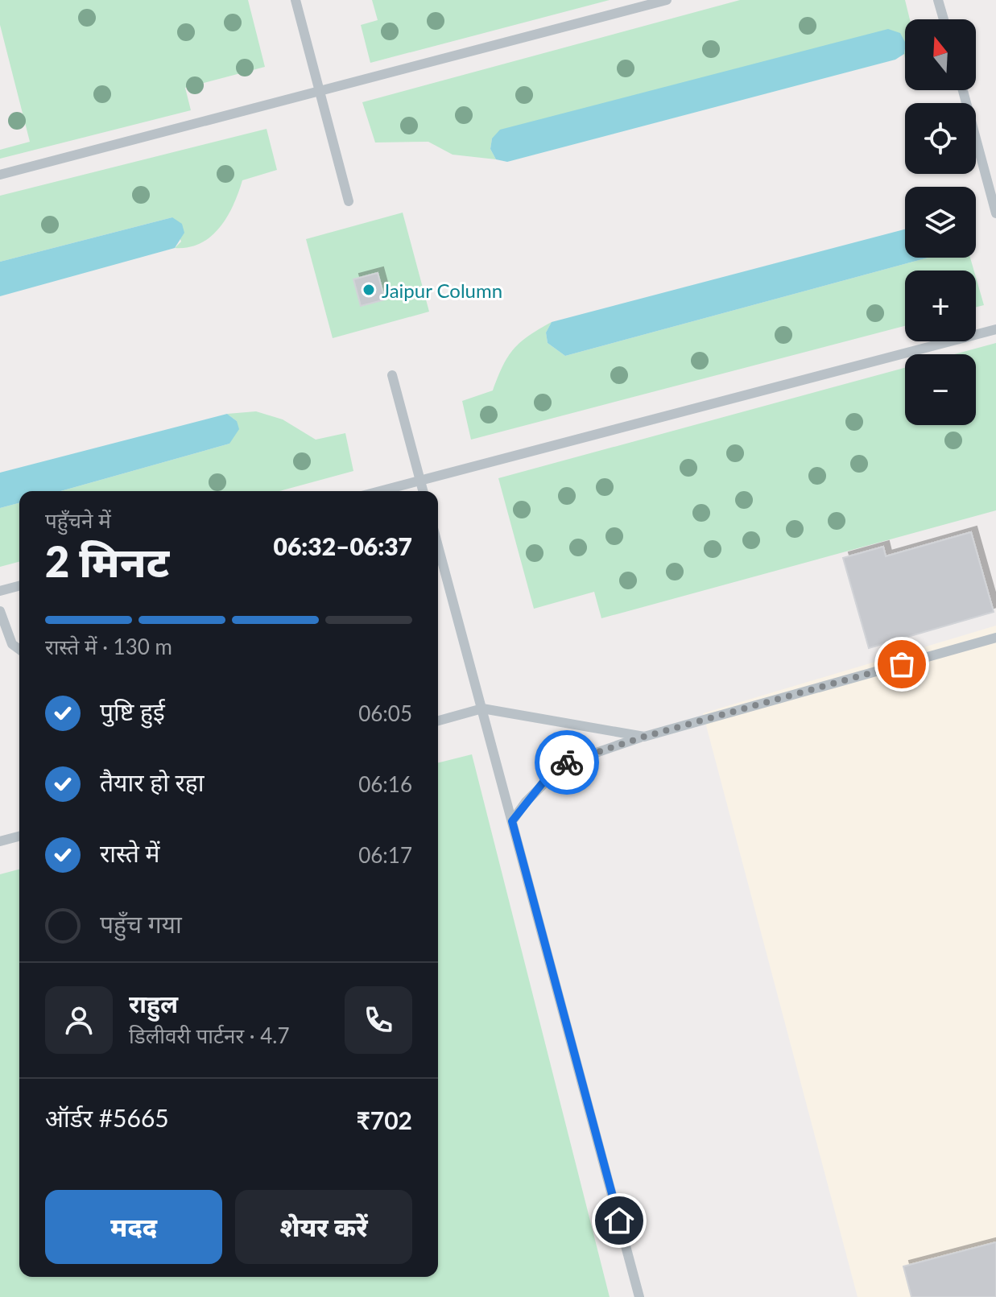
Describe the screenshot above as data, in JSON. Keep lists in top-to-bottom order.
{
  "places": ["Jaipur Column"],
  "north": "top",
  "page": {
    "map_buttons": ["+", "−"],
    "heading": ["2 मिनट", "पहुँचने में", "06:32–06:37"],
    "panel": [
      "राहुल",
      "डिलीवरी पार्टनर · 4.7",
      "ऑर्डर #5665",
      "₹702"
    ],
    "bar": "रास्ते में · 130 m",
    "list": [
      ["पुष्टि हुई", "06:05"],
      ["तैयार हो रहा", "06:16"],
      ["रास्ते में", "06:17"],
      "पहुँच गया"
    ],
    "buttons": ["मदद", "शेयर करें"]
  }
}
